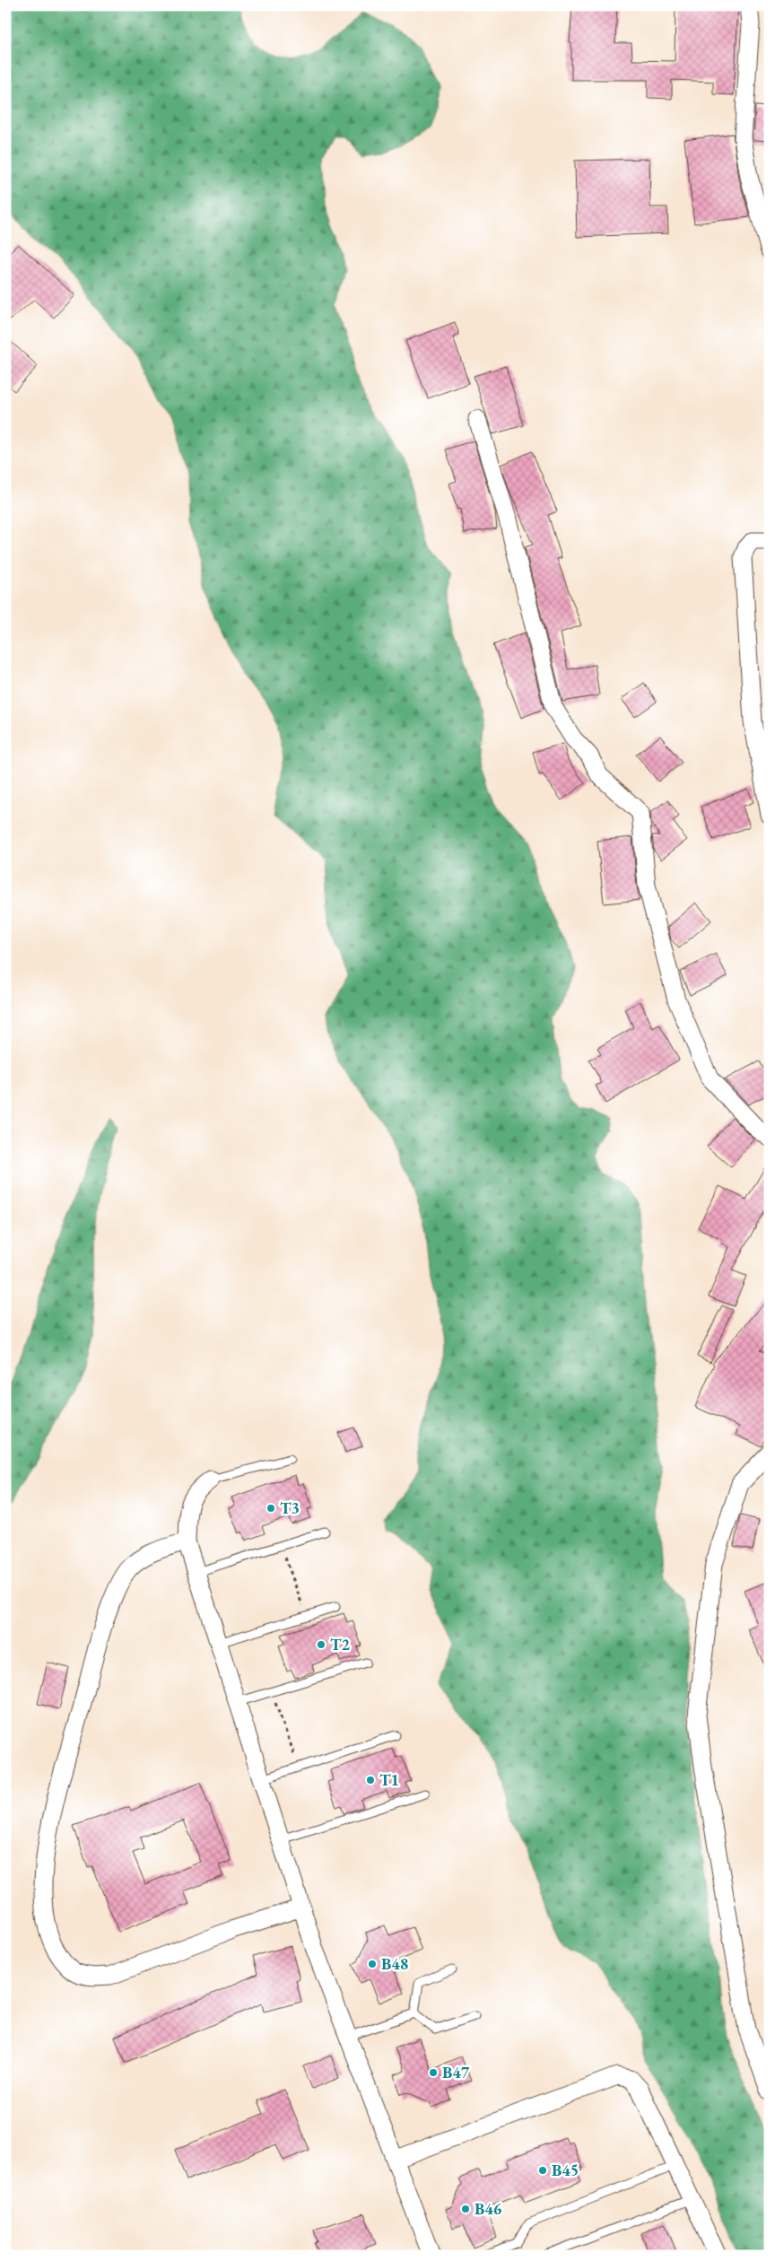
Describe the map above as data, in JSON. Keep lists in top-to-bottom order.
{
  "places": [
    "T3",
    "T2",
    "T1",
    "B48",
    "B47",
    "B45",
    "B46"
  ]
}
